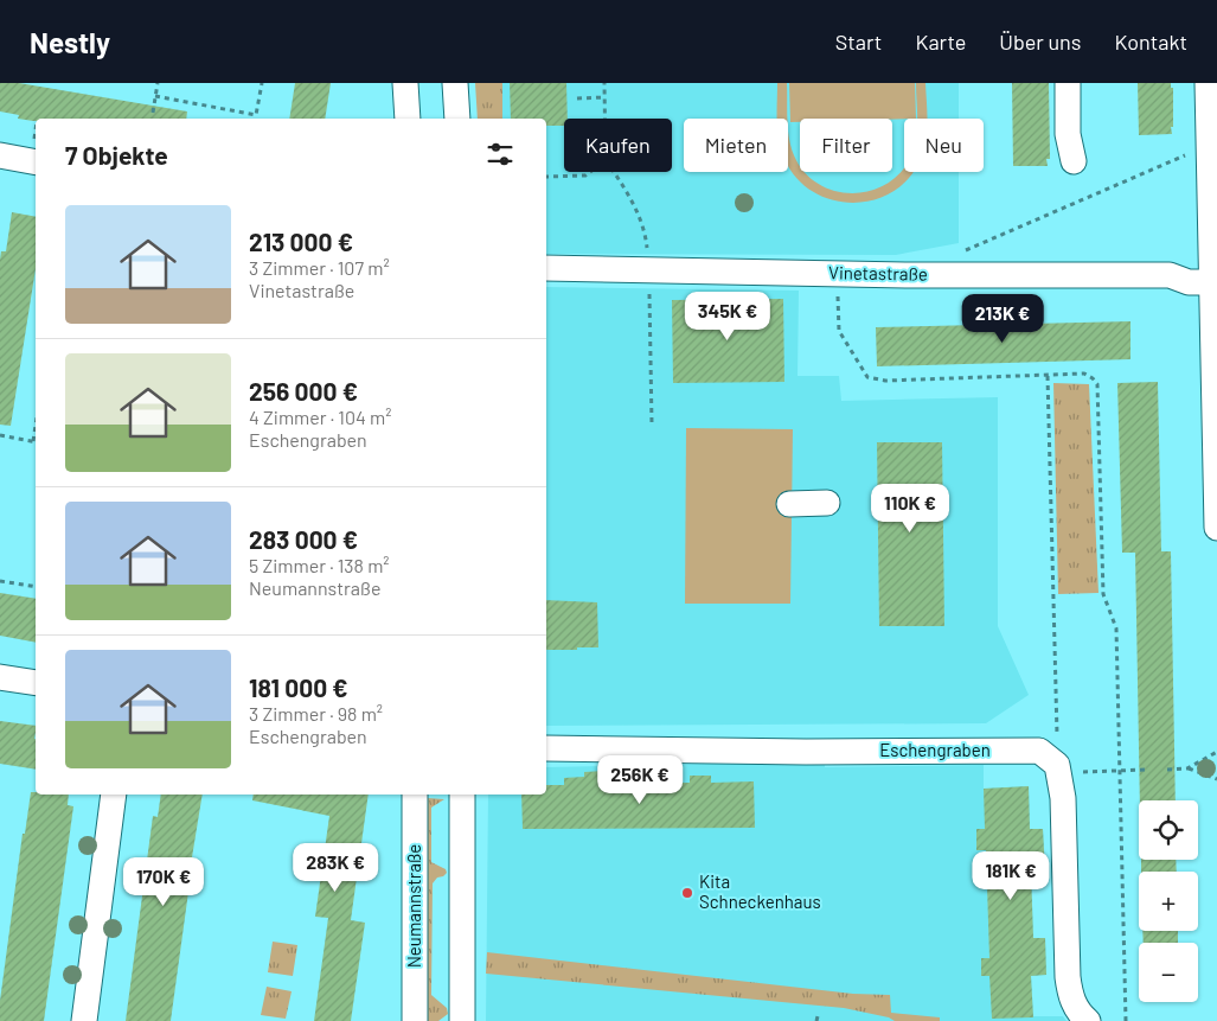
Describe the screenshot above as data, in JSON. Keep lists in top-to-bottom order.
{
  "streets": {
    "street": ["Vinetastraße", "Eschengraben", "Neumannstraße"]
  },
  "places": ["Kita Schneckenhaus"],
  "page": {
    "header": "Nestly",
    "nav": [
      "Start",
      "Karte",
      "Über uns",
      "Kontakt"
    ],
    "chip": [
      "Kaufen",
      "Mieten",
      "Filter",
      "Neu"
    ],
    "heading": "7 Objekte",
    "list": [
      {
        "name": "213 000 €",
        "note": "3 Zimmer · 107 m² · Vinetastraße"
      },
      {
        "name": "256 000 €",
        "note": "4 Zimmer · 104 m² · Eschengraben"
      },
      {
        "name": "283 000 €",
        "note": "5 Zimmer · 138 m² · Neumannstraße"
      },
      {
        "name": "181 000 €",
        "note": "3 Zimmer · 98 m² · Eschengraben"
      }
    ],
    "price": [
      "345K €",
      "213K €",
      "110K €",
      "256K €",
      "283K €",
      "181K €",
      "170K €"
    ],
    "map_buttons": ["+", "−"]
  }
}
